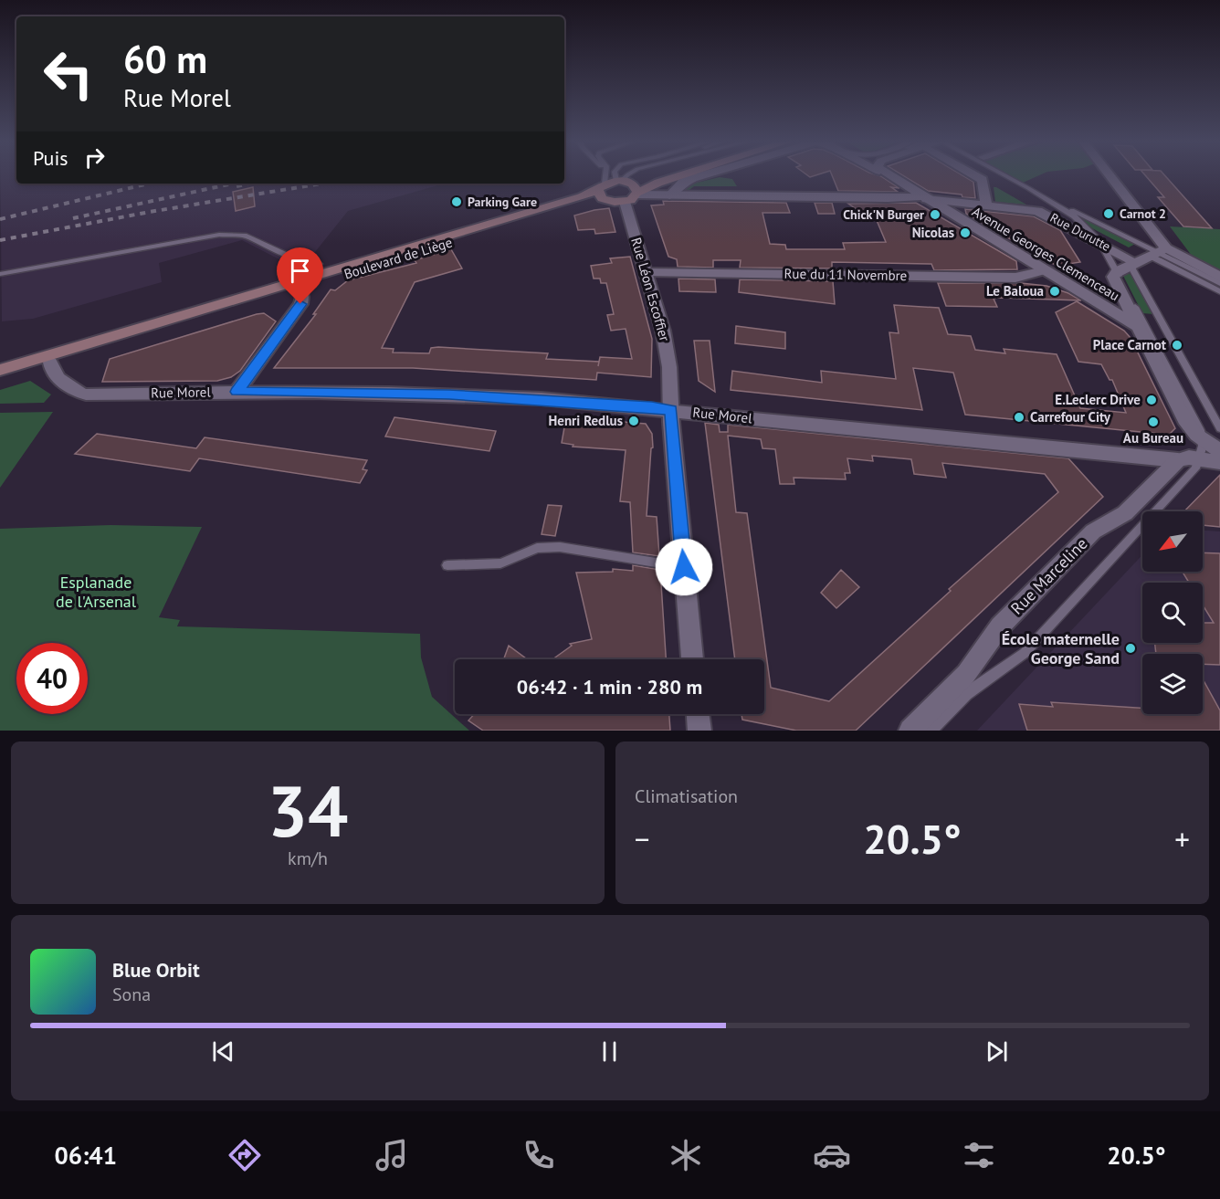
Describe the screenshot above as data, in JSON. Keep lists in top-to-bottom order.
{
  "streets": {
    "main road": ["Boulevard de Liège"],
    "street": [
      "Rue Durutte",
      "Avenue Georges Clemenceau",
      "Rue du 11 Novembre",
      "Rue Léon Escoffier",
      "Rue Morel",
      "Rue Marceline"
    ]
  },
  "crossings": [
    ["Rue Durutte", "Avenue Georges Clemenceau"],
    ["Rue Durutte", "Boulevard de Liège"],
    ["Rue Durutte", "Rue Léon Escoffier"],
    ["Avenue Georges Clemenceau", "Rue du 11 Novembre"],
    ["Boulevard de Liège", "Rue Léon Escoffier"],
    ["Boulevard de Liège", "Rue Morel"],
    ["Rue du 11 Novembre", "Rue Léon Escoffier"],
    ["Rue Léon Escoffier", "Rue Morel"],
    ["Rue Morel", "Rue Marceline"]
  ],
  "parks": ["Esplanade de l'Arsenal"],
  "places": [
    "Parking Gare",
    "Carnot 2",
    "Chick'N Burger",
    "Nicolas",
    "Le Baloua",
    "Place Carnot",
    "E.Leclerc Drive",
    "Carrefour City",
    "Henri Redlus",
    "Au Bureau",
    "École maternelle George Sand"
  ],
  "north": "bottom left",
  "page": {
    "turn": ["60 m", "Rue Morel"],
    "then": "Puis",
    "limit": "40",
    "trip": "06:42 · 1 min · 280 m",
    "tile": [
      ["34", "km/h"],
      "Climatisation"
    ],
    "heat": ["−", "20.5°", "+"],
    "song": ["Blue Orbit", "Sona"],
    "tabs": ["06:41", "20.5°"]
  }
}
